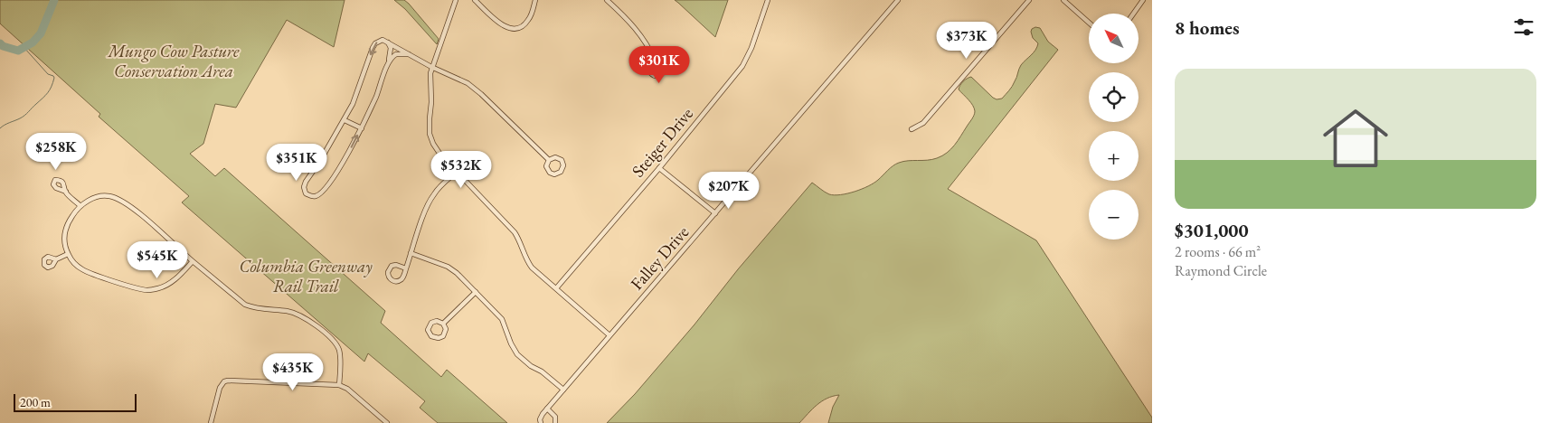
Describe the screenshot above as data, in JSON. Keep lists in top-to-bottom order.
{
  "streets": {
    "street": ["Steiger Drive", "Falley Drive"]
  },
  "parks": ["Mungo Cow Pasture Conservation Area", "Columbia Greenway Rail Trail"],
  "scale_bar": "200 m",
  "north": "top left",
  "page": {
    "heading": "8 homes",
    "map_buttons": ["+", "−"],
    "price": [
      "$373K",
      "$301K",
      "$258K",
      "$351K",
      "$532K",
      "$207K",
      "$545K",
      "$435K"
    ],
    "list": [
      {
        "name": "$301,000",
        "note": "2 rooms · 66 m² · Raymond Circle"
      }
    ],
    "scale": "200 m"
  }
}
